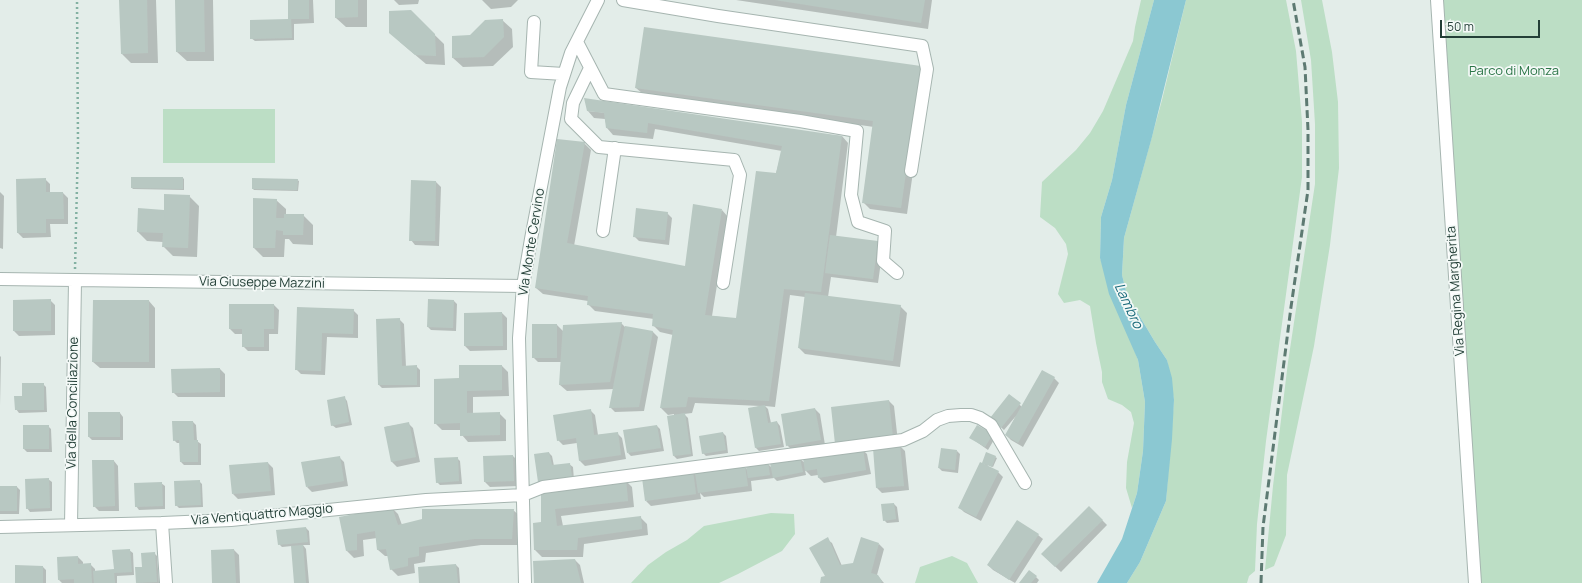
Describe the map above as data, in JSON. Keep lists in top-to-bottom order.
{
  "streets": {
    "street": [
      "Via Monte Cervino",
      "Via Giuseppe Mazzini",
      "Via Regina Margherita",
      "Via della Conciliazione",
      "Via Ventiquattro Maggio"
    ]
  },
  "crossings": [
    ["Via Monte Cervino", "Via Giuseppe Mazzini"],
    ["Via Monte Cervino", "Via Ventiquattro Maggio"],
    ["Via Giuseppe Mazzini", "Via della Conciliazione"],
    ["Via della Conciliazione", "Via Ventiquattro Maggio"]
  ],
  "water": ["Lambro"],
  "parks": ["Parco di Monza"],
  "scale_bar": "50 m"
}
